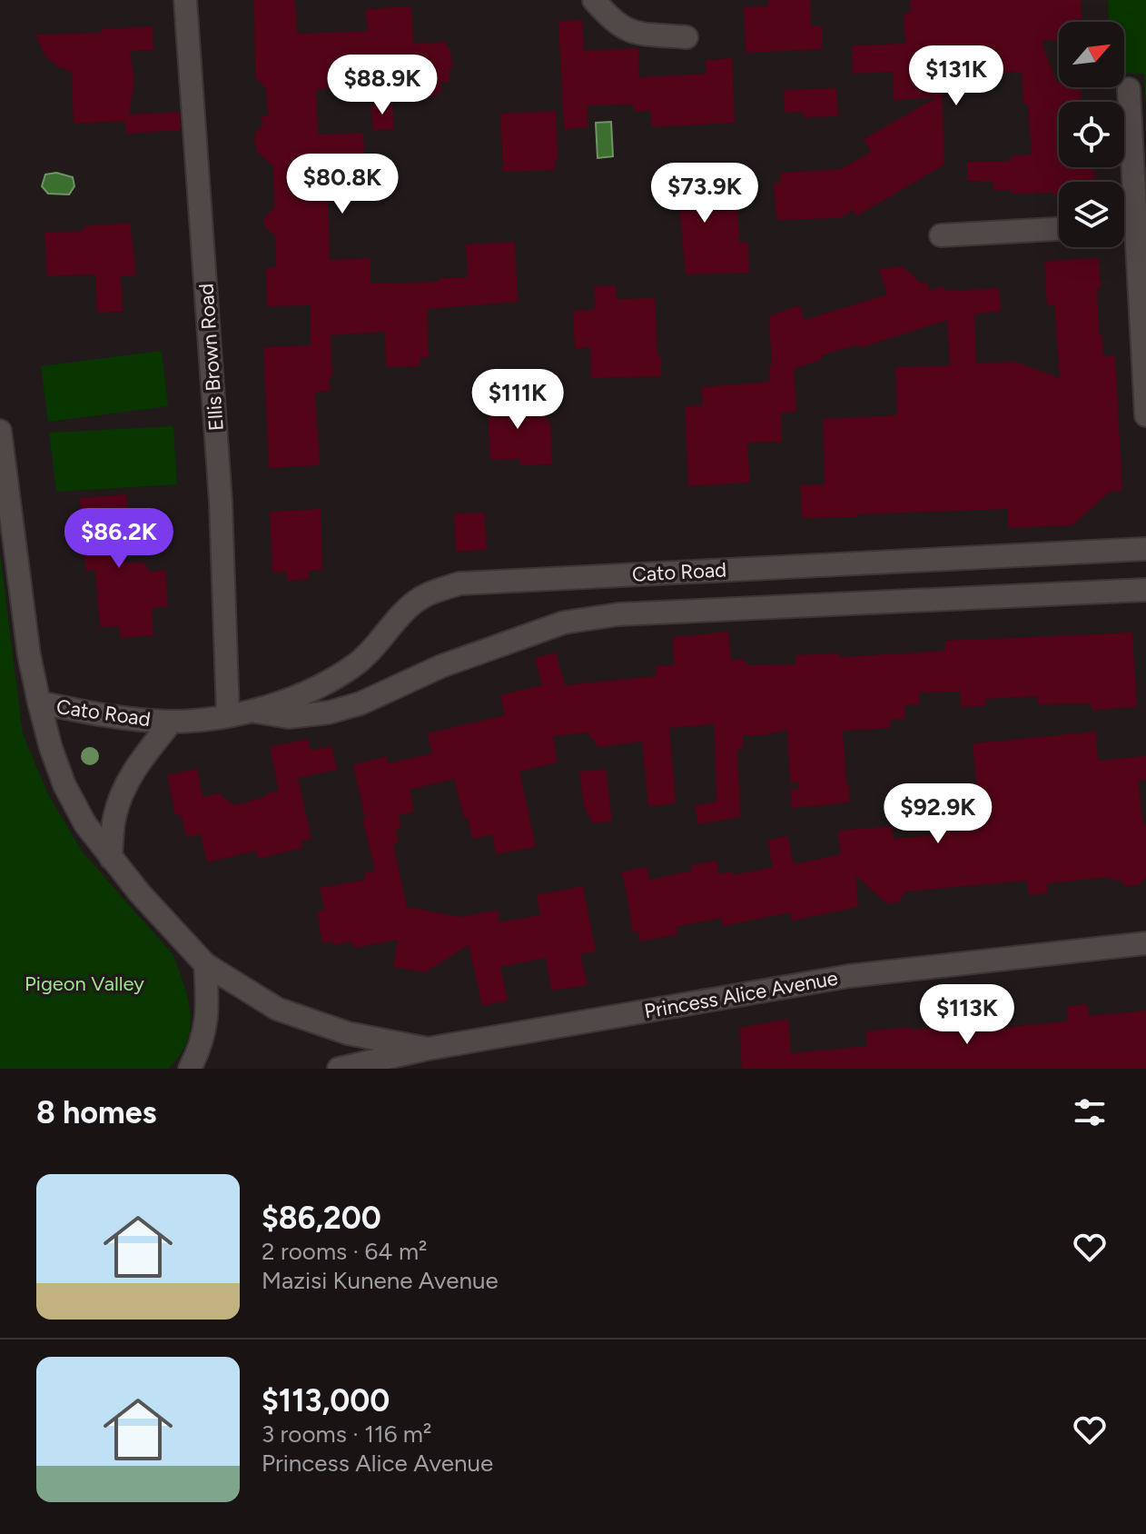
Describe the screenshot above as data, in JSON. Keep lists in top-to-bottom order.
{
  "streets": {
    "street": ["Ellis Brown Road", "Cato Road", "Princess Alice Avenue"]
  },
  "crossings": [
    ["Ellis Brown Road", "Cato Road"]
  ],
  "parks": ["Pigeon Valley"],
  "north": "top right",
  "page": {
    "price": [
      "$131K",
      "$88.9K",
      "$80.8K",
      "$73.9K",
      "$111K",
      "$86.2K",
      "$92.9K",
      "$113K"
    ],
    "heading": "8 homes",
    "list": [
      {
        "name": "$86,200",
        "note": "2 rooms · 64 m² · Mazisi Kunene Avenue"
      },
      {
        "name": "$113,000",
        "note": "3 rooms · 116 m² · Princess Alice Avenue"
      }
    ]
  }
}
